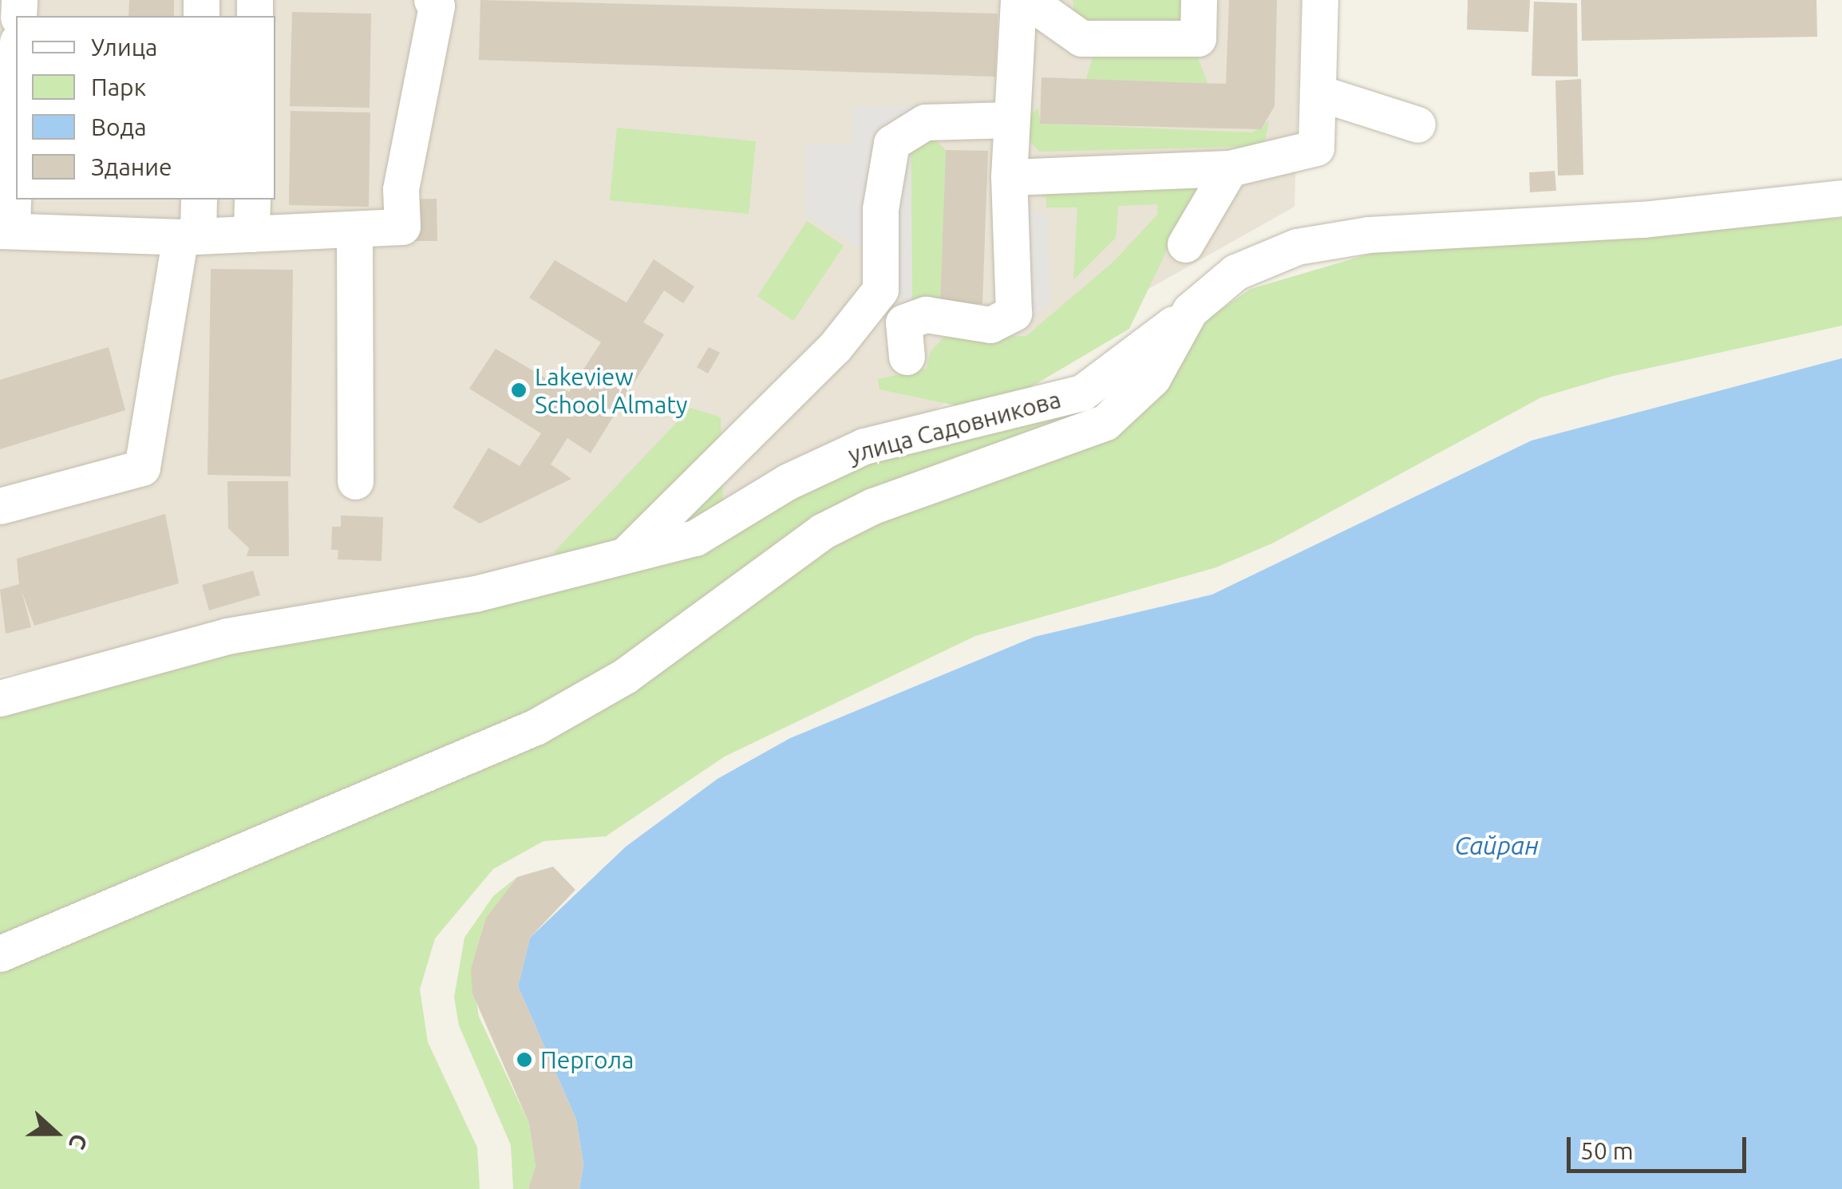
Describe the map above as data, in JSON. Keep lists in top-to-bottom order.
{
  "streets": {
    "street": ["улица Садовникова"]
  },
  "water": ["Сайран"],
  "places": ["Lakeview School Almaty", "Пергола"],
  "legend": [
    "Улица",
    "Парк",
    "Вода",
    "Здание"
  ],
  "scale_bar": "50 m",
  "north": "right"
}
